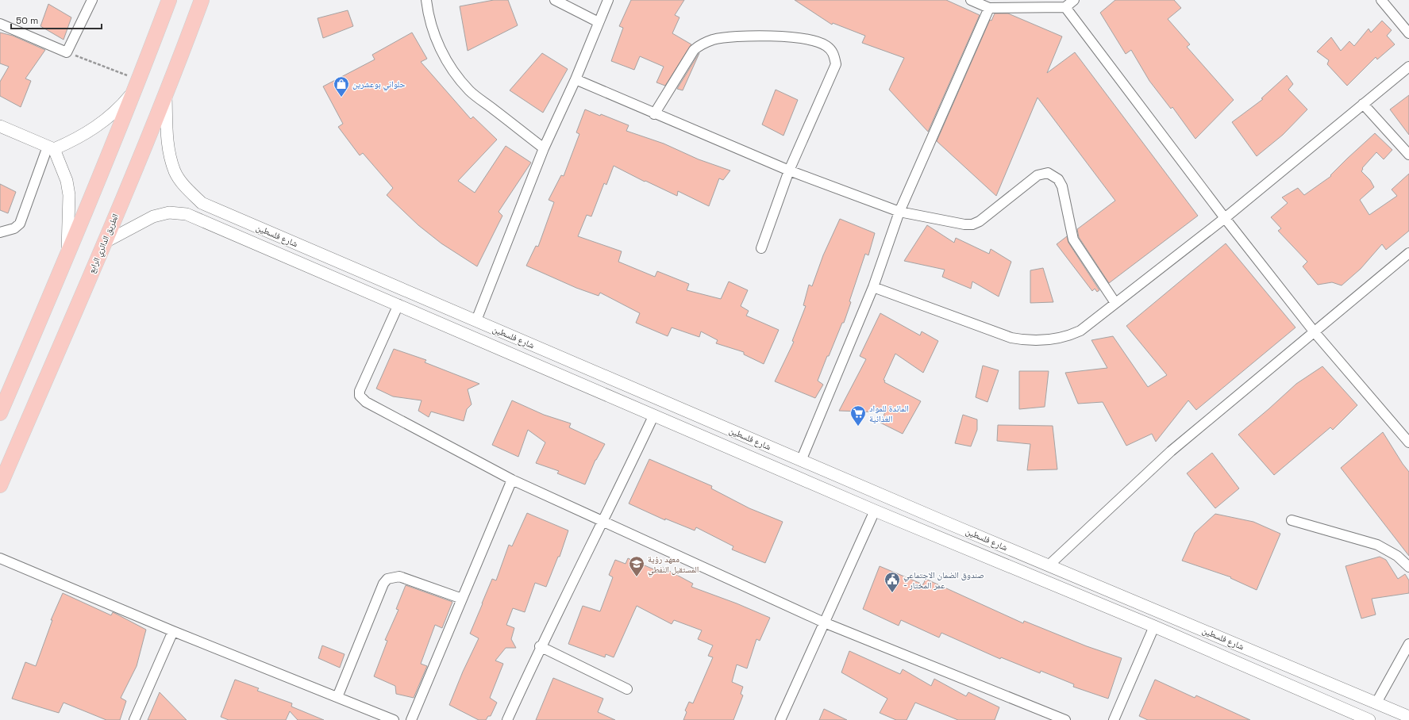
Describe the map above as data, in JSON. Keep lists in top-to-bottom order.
{
  "streets": {
    "main road": ["الطريق الدائري الرابع"],
    "street": ["شارع فلسطين"]
  },
  "crossings": [
    ["شارع فلسطين", "الطريق الدائري الرابع"]
  ],
  "places": {
    "shop": ["حلواني بوعشرين"],
    "supermarket": ["المائدة للمواد الغذائية"],
    "school or university": ["معهد رؤية المستقبل النفطي"],
    "public building": ["صندوق الضمان الاجتماعي - عمر المختار"]
  },
  "scale_bar": "50 m"
}
